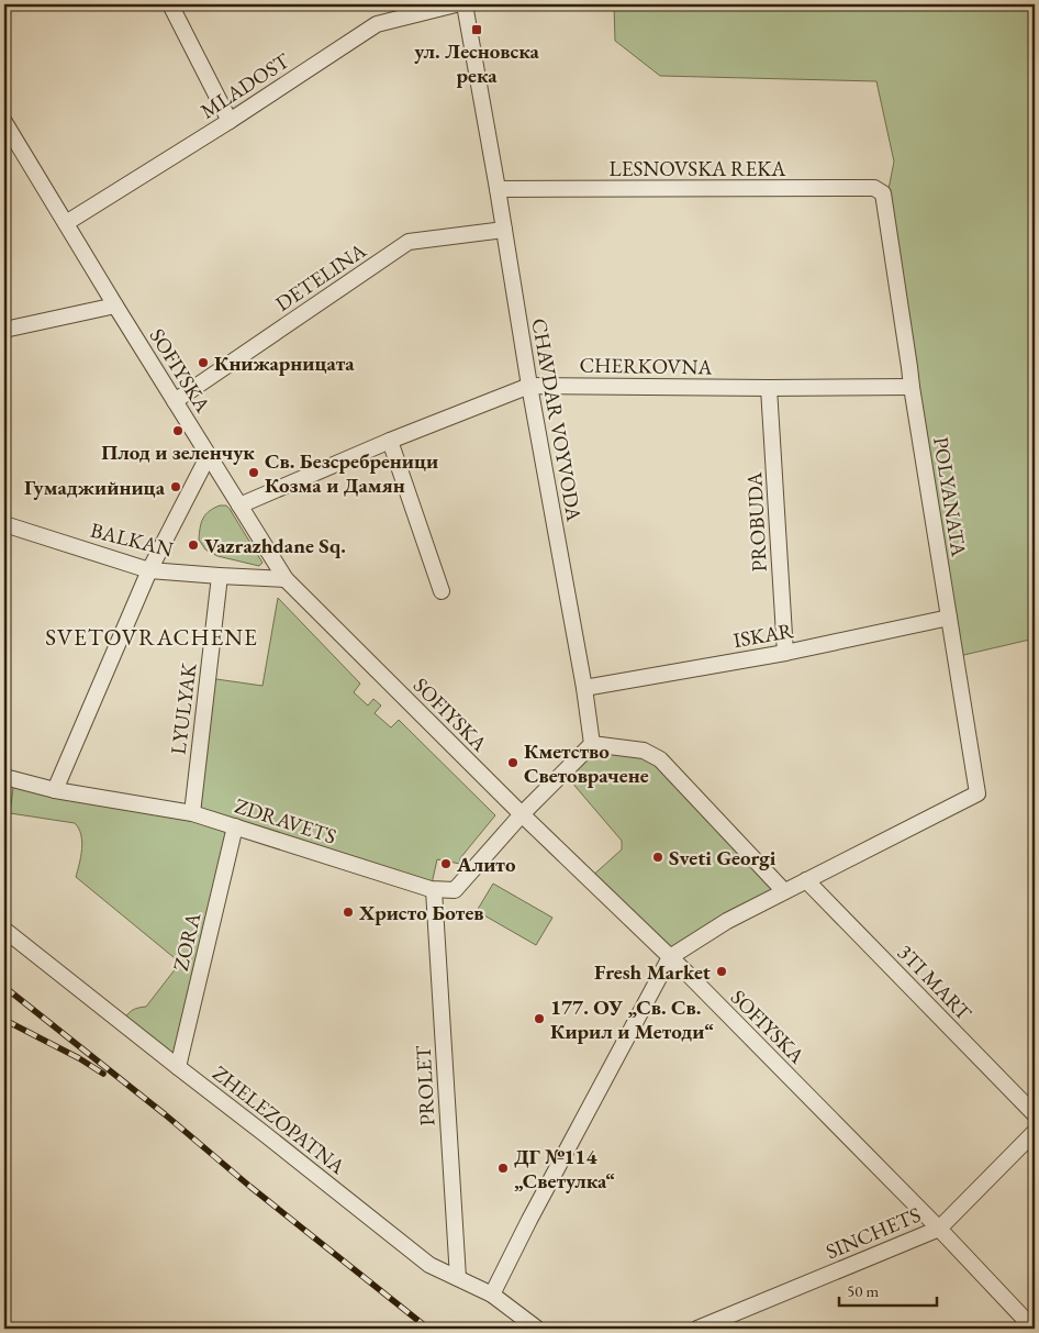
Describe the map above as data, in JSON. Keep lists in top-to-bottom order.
{
  "streets": {
    "street": [
      "MLADOST",
      "LESNOVSKA REKA",
      "DETELINA",
      "CHERKOVNA",
      "SOFIYSKA",
      "CHAVDAR VOYVODA",
      "POLYANATA",
      "PROBUDA",
      "BALKAN",
      "ISKAR",
      "LYULYAK",
      "ZDRAVETS",
      "ZORA",
      "3TI MART",
      "PROLET",
      "ZHELEZOPATNA",
      "SINCHETS"
    ]
  },
  "crossings": [
    ["MLADOST", "SOFIYSKA"],
    ["LESNOVSKA REKA", "CHAVDAR VOYVODA"],
    ["LESNOVSKA REKA", "POLYANATA"],
    ["DETELINA", "SOFIYSKA"],
    ["DETELINA", "CHAVDAR VOYVODA"],
    ["CHERKOVNA", "SOFIYSKA"],
    ["CHERKOVNA", "CHAVDAR VOYVODA"],
    ["CHERKOVNA", "POLYANATA"],
    ["CHERKOVNA", "PROBUDA"],
    ["SOFIYSKA", "BALKAN"],
    ["SOFIYSKA", "ZDRAVETS"],
    ["SOFIYSKA", "SINCHETS"],
    ["CHAVDAR VOYVODA", "ISKAR"],
    ["POLYANATA", "ISKAR"],
    ["POLYANATA", "3TI MART"],
    ["PROBUDA", "ISKAR"],
    ["BALKAN", "LYULYAK"],
    ["LYULYAK", "ZDRAVETS"],
    ["ZDRAVETS", "ZORA"],
    ["ZDRAVETS", "PROLET"],
    ["ZORA", "ZHELEZOPATNA"],
    ["PROLET", "ZHELEZOPATNA"]
  ],
  "districts": ["SVETOVRACHENE"],
  "places": {
    "transit": ["ул. Лесновска река"],
    "other": [
      "Книжарницата",
      "Плод и зеленчук",
      "Св. Безсребреници Козма и Дамян",
      "Гумаджийница",
      "Vazrazhdane Sq.",
      "Кметство Световрачене",
      "Sveti Georgi",
      "Алито",
      "Христо Ботев",
      "Fresh Market",
      "177. ОУ „Св. Св. Кирил и Методи“",
      "ДГ №114 „Светулка“"
    ]
  },
  "scale_bar": "50 m"
}
